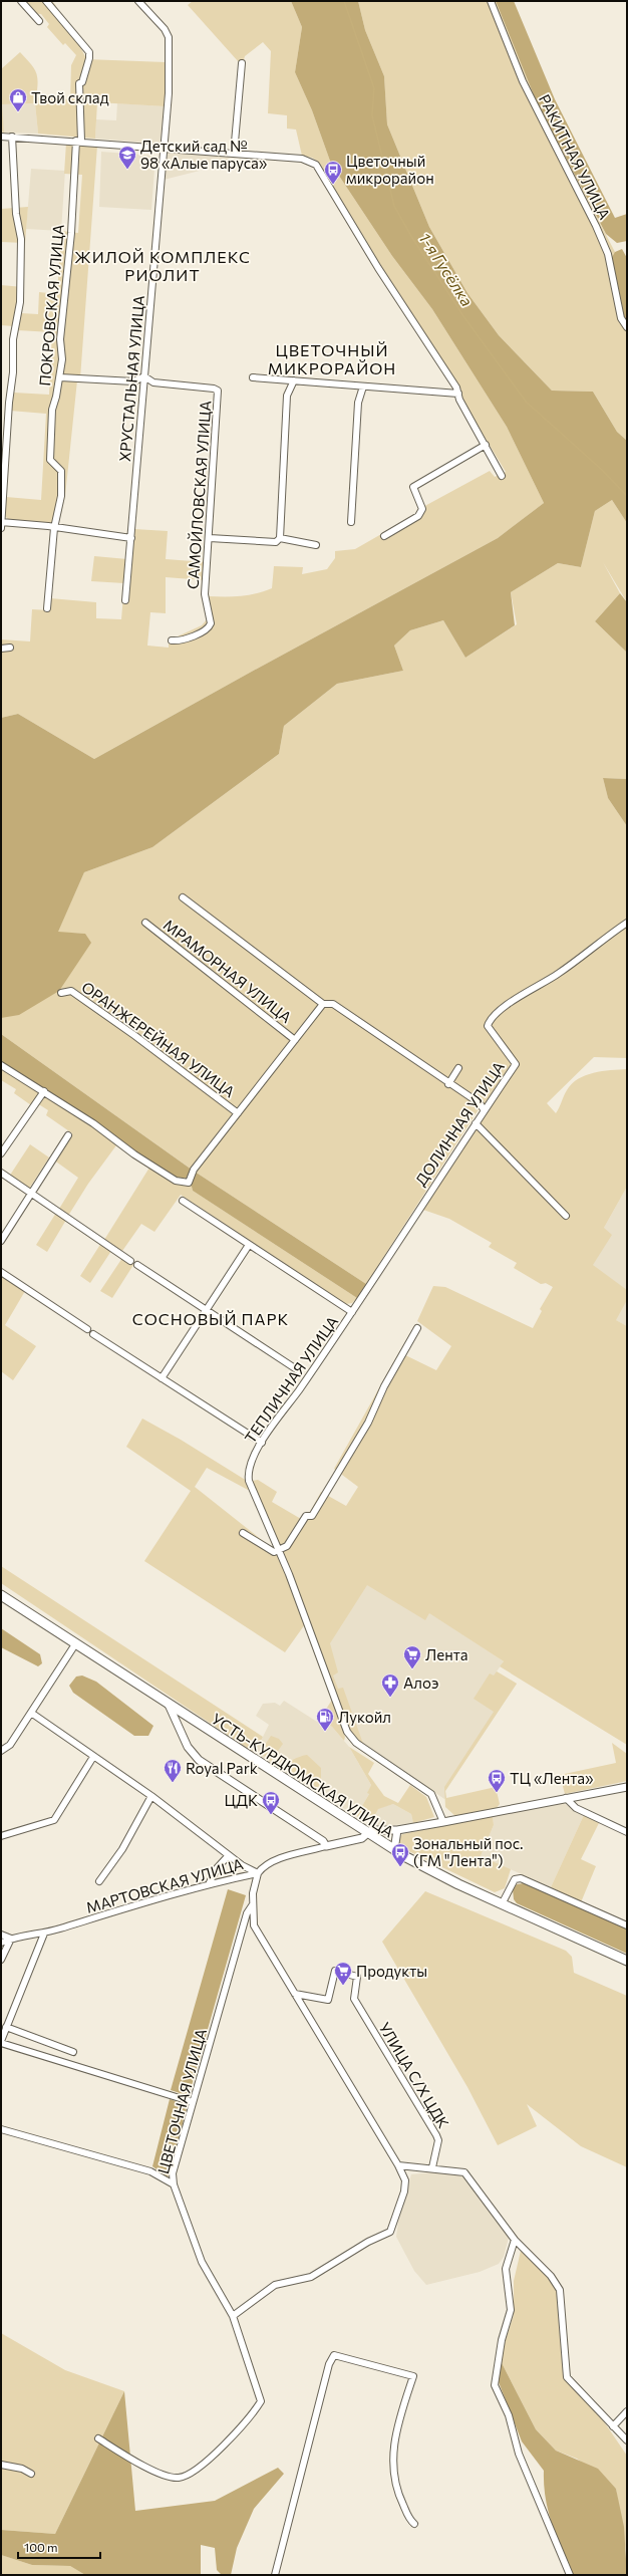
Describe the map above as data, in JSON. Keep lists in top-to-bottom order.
{
  "streets": {
    "main road": ["УСТЬ-КУРДЮМСКАЯ УЛИЦА"],
    "street": [
      "РАКИТНАЯ УЛИЦА",
      "ПОКРОВСКАЯ УЛИЦА",
      "ХРУСТАЛЬНАЯ УЛИЦА",
      "САМОЙЛОВСКАЯ УЛИЦА",
      "МРАМОРНАЯ УЛИЦА",
      "ОРАНЖЕРЕЙНАЯ УЛИЦА",
      "ДОЛИННАЯ УЛИЦА",
      "ТЕПЛИЧНАЯ УЛИЦА",
      "МАРТОВСКАЯ УЛИЦА",
      "УЛИЦА С/Х ЦДК",
      "ЦВЕТОЧНАЯ УЛИЦА"
    ]
  },
  "crossings": [
    ["ХРУСТАЛЬНАЯ УЛИЦА", "САМОЙЛОВСКАЯ УЛИЦА"],
    ["ДОЛИННАЯ УЛИЦА", "ТЕПЛИЧНАЯ УЛИЦА"],
    ["УСТЬ-КУРДЮМСКАЯ УЛИЦА", "МАРТОВСКАЯ УЛИЦА"]
  ],
  "districts": ["ЖИЛОЙ КОМПЛЕКС РИОЛИТ", "ЦВЕТОЧНЫЙ МИКРОРАЙОН", "СОСНОВЫЙ ПАРК"],
  "water": ["1-я Гусёлка"],
  "places": {
    "shop": ["Твой склад"],
    "school or university": ["Детский сад № 98 «Алые паруса»"],
    "bus stop": [
      "Цветочный микрорайон",
      "ТЦ «Лента»",
      "ЦДК",
      "Зональный пос. (ГМ \"Лента\")"
    ],
    "supermarket": ["Лента", "Продукты"],
    "pharmacy": ["Алоэ"],
    "fuel station": ["Лукойл"],
    "restaurant": ["Royal Park"]
  },
  "scale_bar": "100 m"
}
